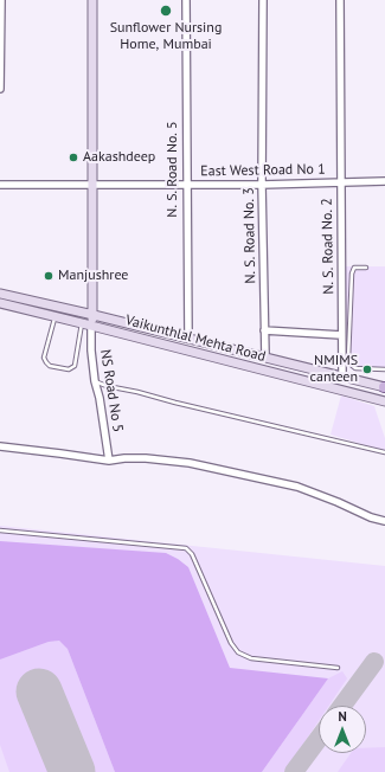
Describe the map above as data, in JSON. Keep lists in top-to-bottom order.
{
  "streets": {
    "main road": ["Vaikunthlal Mehta Road"],
    "street": [
      "N. S. Road No. 5",
      "East West Road No 1",
      "N. S. Road No. 3",
      "N. S. Road No. 2",
      "NS Road No 5"
    ]
  },
  "crossings": [
    ["N. S. Road No. 5", "East West Road No 1"],
    ["N. S. Road No. 5", "Vaikunthlal Mehta Road"],
    ["East West Road No 1", "N. S. Road No. 3"],
    ["East West Road No 1", "N. S. Road No. 2"],
    ["N. S. Road No. 3", "Vaikunthlal Mehta Road"],
    ["N. S. Road No. 2", "Vaikunthlal Mehta Road"],
    ["Vaikunthlal Mehta Road", "NS Road No 5"]
  ],
  "places": [
    "Sunflower Nursing Home, Mumbai",
    "Aakashdeep",
    "Manjushree",
    "NMIMS canteen"
  ],
  "north": "top"
}
